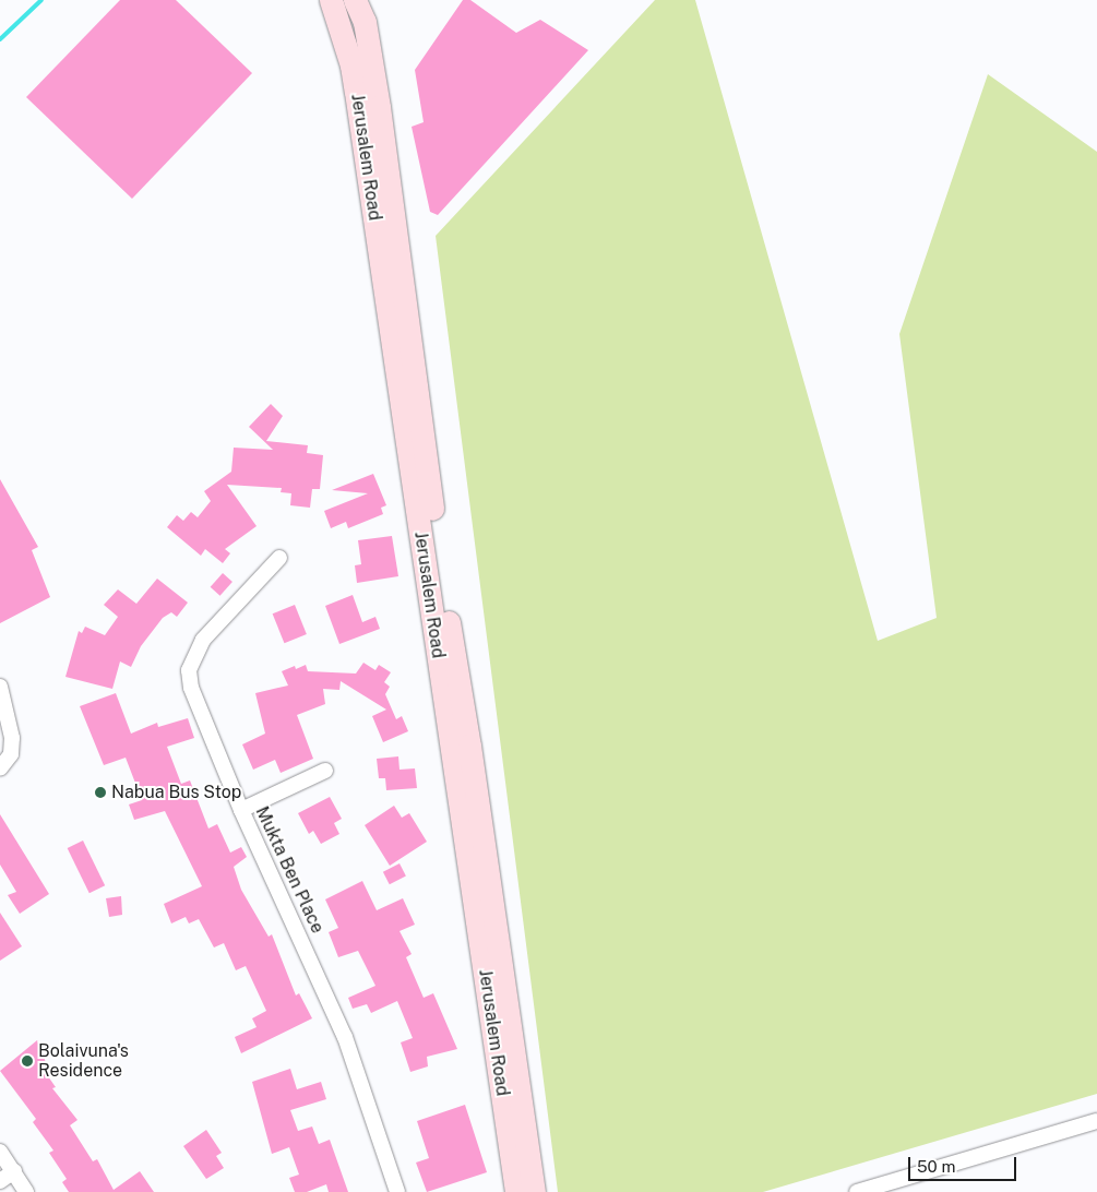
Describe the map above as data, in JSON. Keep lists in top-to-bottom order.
{
  "streets": {
    "main road": ["Jerusalem Road"],
    "street": ["Mukta Ben Place"]
  },
  "places": ["Nabua Bus Stop", "Bolaivuna's Residence"],
  "scale_bar": "50 m"
}
